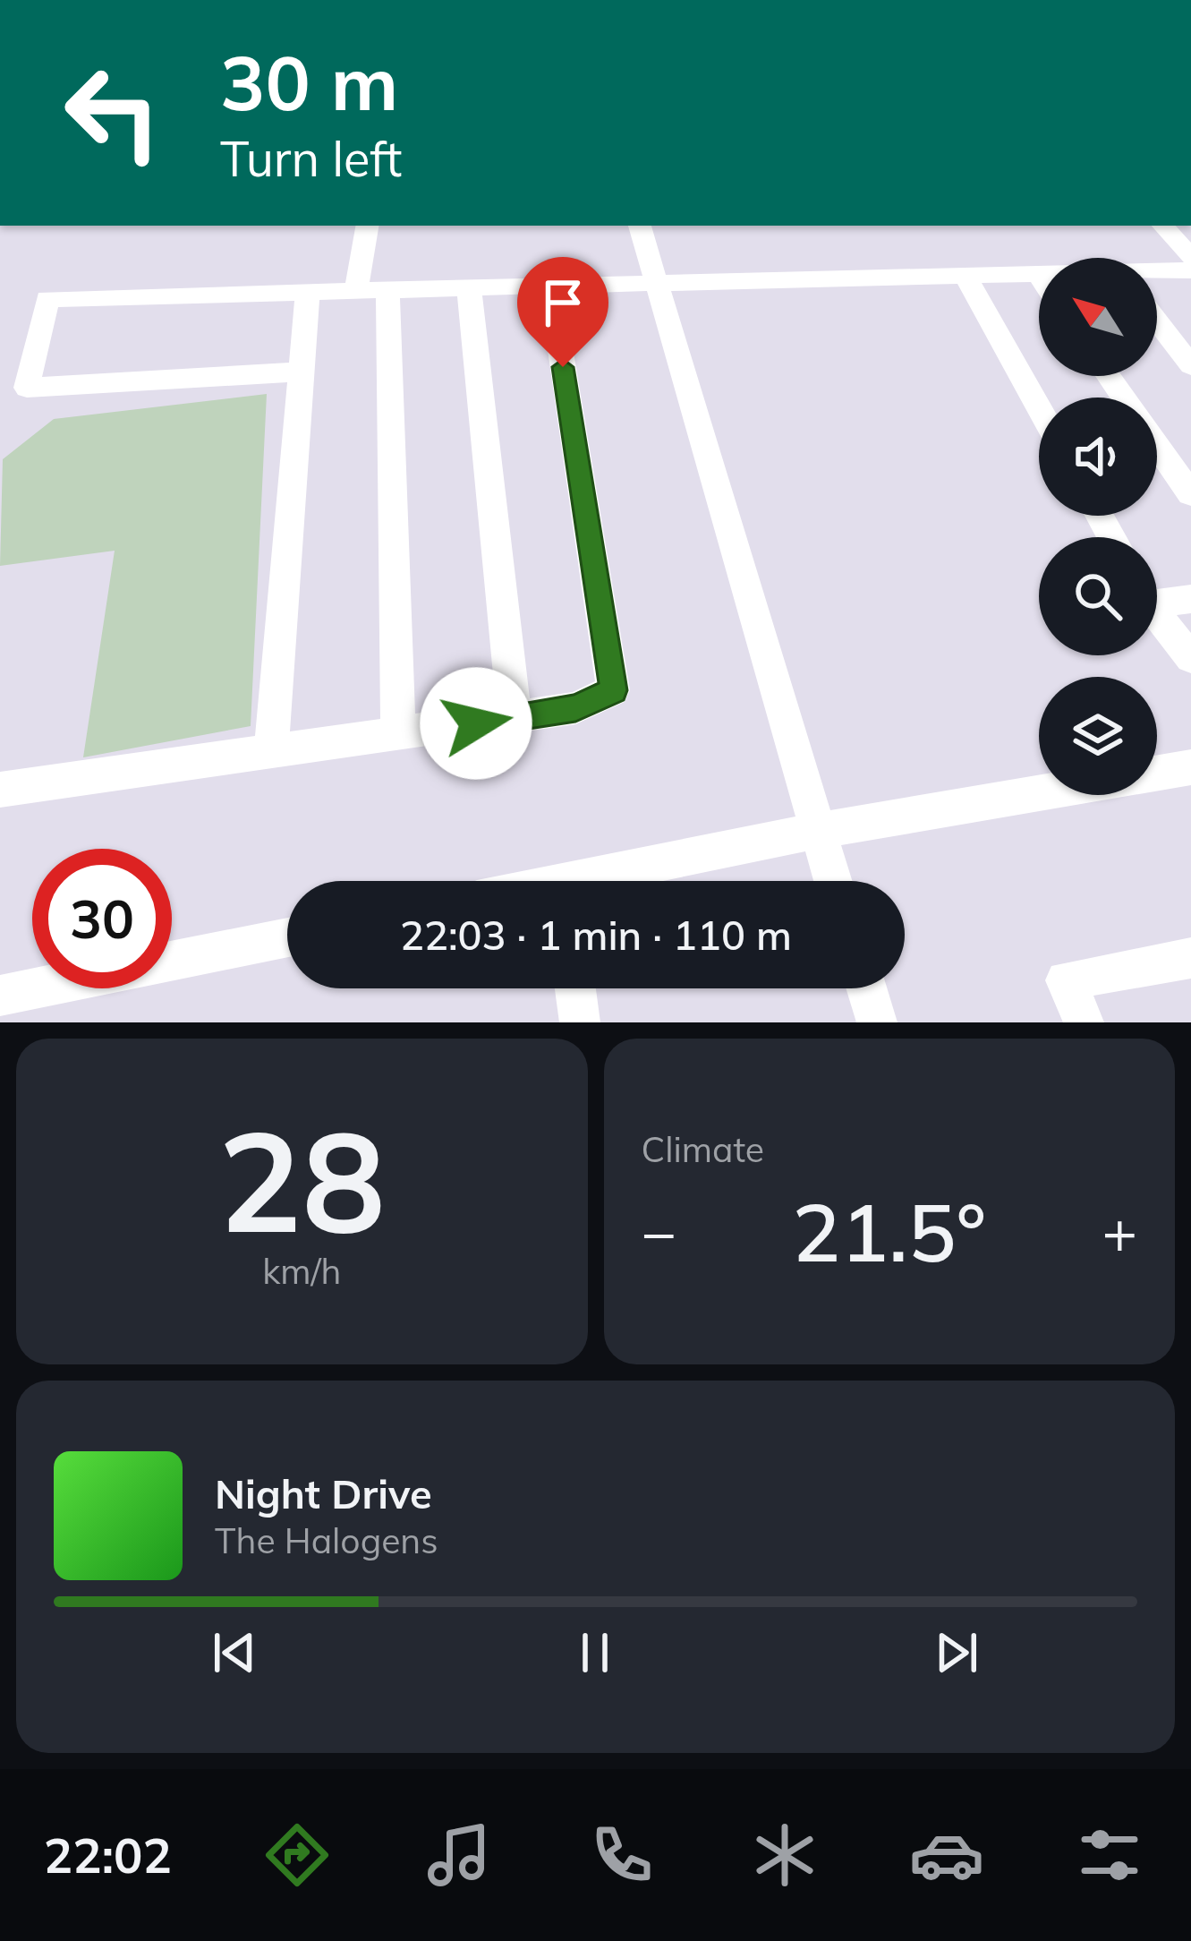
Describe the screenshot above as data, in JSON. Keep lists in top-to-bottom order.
{
  "north": "top left",
  "page": {
    "turn": ["30 m", "Turn left"],
    "limit": "30",
    "trip": "22:03 · 1 min · 110 m",
    "tile": [
      ["28", "km/h"],
      "Climate"
    ],
    "heat": ["−", "21.5°", "+"],
    "song": ["Night Drive", "The Halogens"],
    "tabs": "22:02"
  }
}
